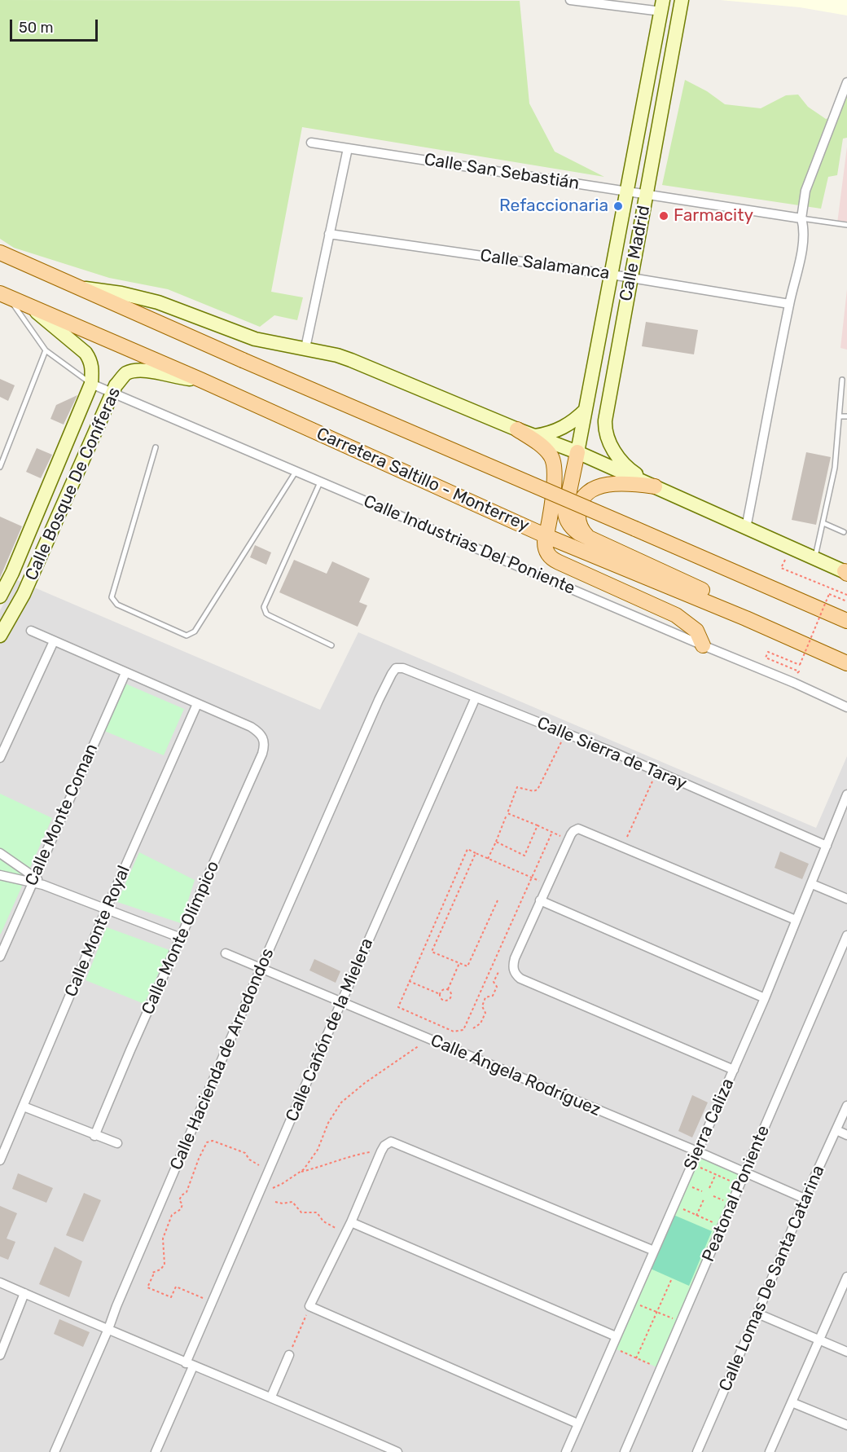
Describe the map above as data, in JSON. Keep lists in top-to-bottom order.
{
  "streets": {
    "main road": ["Carretera Saltillo - Monterrey"],
    "street": [
      "Calle San Sebastián",
      "Calle Madrid",
      "Calle Salamanca",
      "Calle Bosque De Coníferas",
      "Calle Industrias Del Poniente",
      "Calle Sierra de Taray",
      "Calle Monte Coman",
      "Calle Monte Royal",
      "Calle Monte Olímpico",
      "Calle Cañón de la Mielera",
      "Calle Hacienda de Arredondos",
      "Calle Ángela Rodríguez",
      "Sierra Caliza",
      "Peatonal Poniente",
      "Calle Lomas De Santa Catarina"
    ]
  },
  "crossings": [
    ["Calle San Sebastián", "Calle Madrid"],
    ["Calle Madrid", "Calle Salamanca"],
    ["Carretera Saltillo - Monterrey", "Calle Bosque De Coníferas"],
    ["Calle Bosque De Coníferas", "Calle Industrias Del Poniente"],
    ["Calle Sierra de Taray", "Calle Cañón de la Mielera"],
    ["Calle Sierra de Taray", "Calle Hacienda de Arredondos"],
    ["Calle Sierra de Taray", "Sierra Caliza"],
    ["Calle Monte Royal", "Calle Monte Olímpico"],
    ["Calle Cañón de la Mielera", "Calle Ángela Rodríguez"],
    ["Calle Hacienda de Arredondos", "Calle Ángela Rodríguez"],
    ["Calle Ángela Rodríguez", "Sierra Caliza"],
    ["Calle Ángela Rodríguez", "Peatonal Poniente"],
    ["Calle Ángela Rodríguez", "Calle Lomas De Santa Catarina"]
  ],
  "places": ["Refaccionaria", "Farmacity"],
  "scale_bar": "50 m"
}
